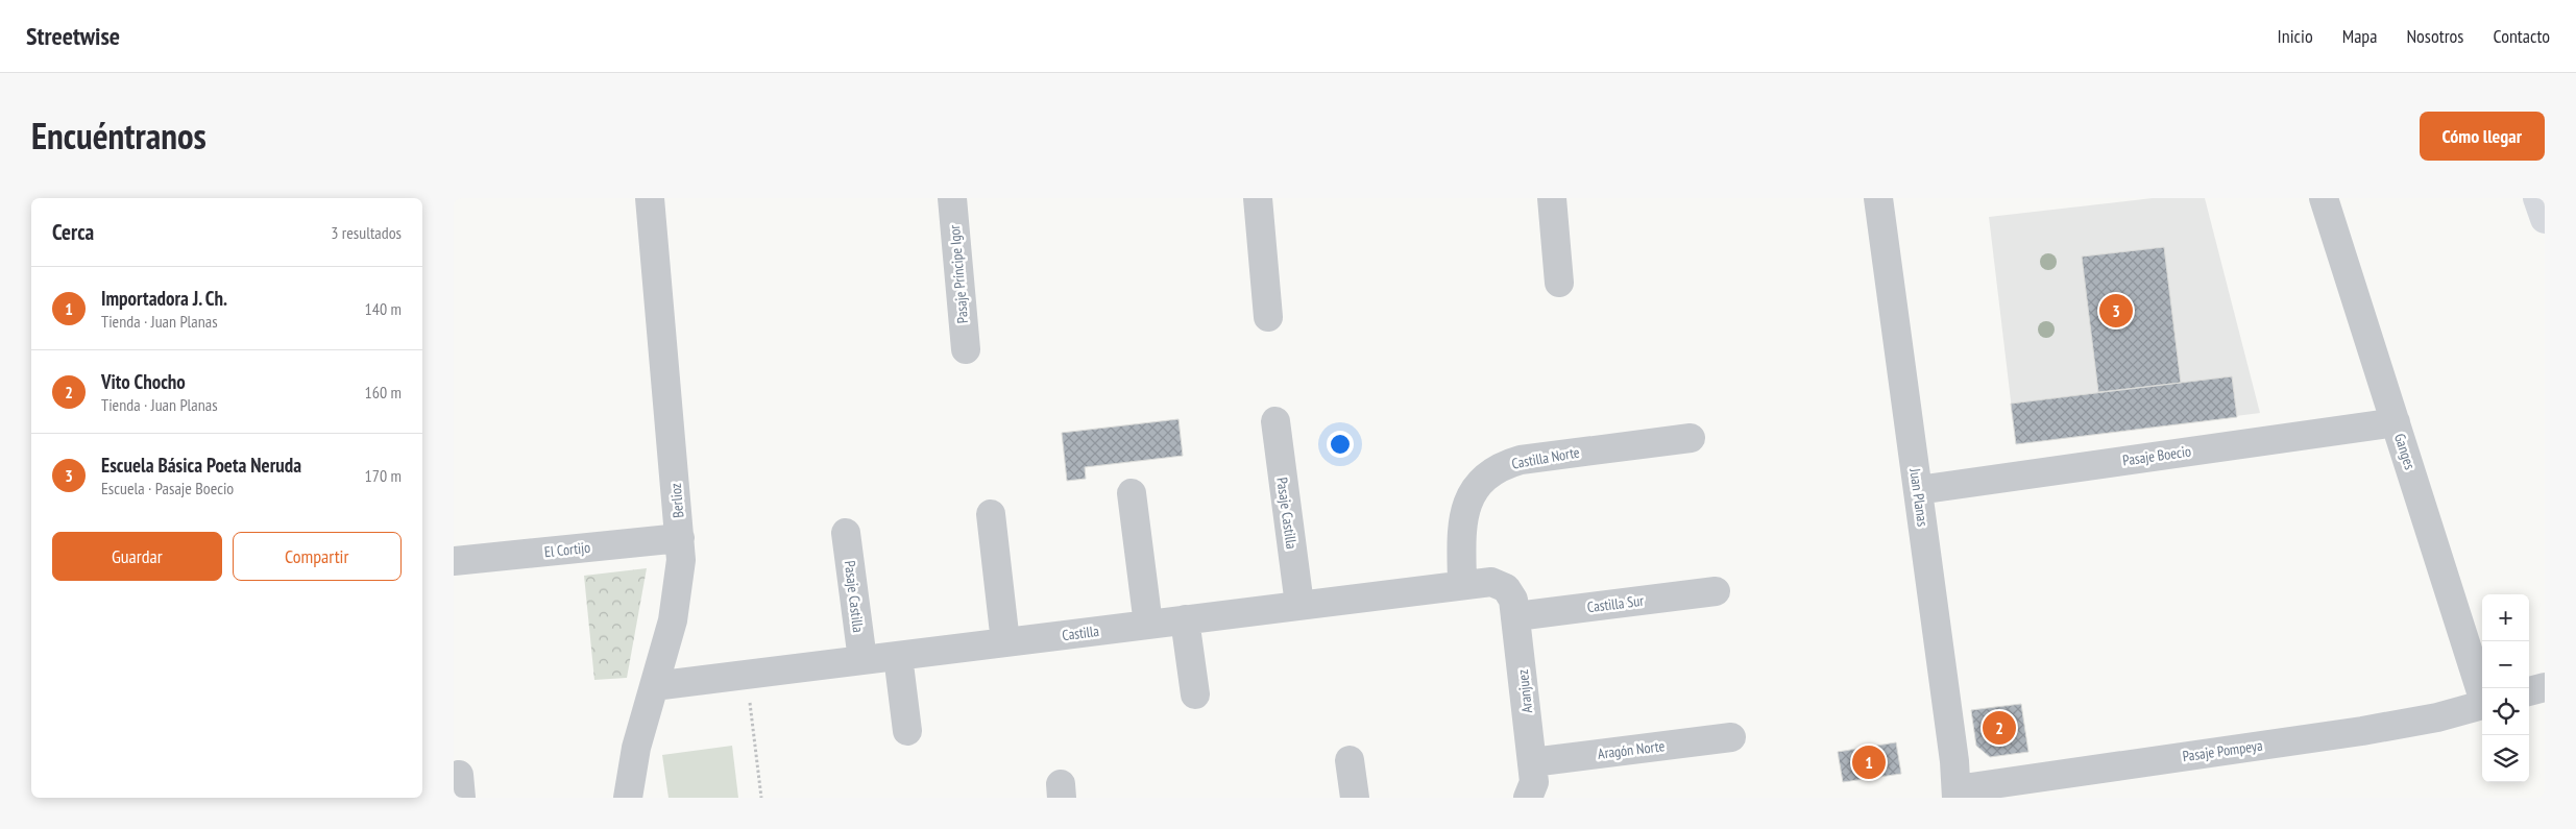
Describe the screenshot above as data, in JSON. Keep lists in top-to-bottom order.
{
  "streets": {
    "street": [
      "Pasaje Príncipe Igor",
      "Ganges",
      "Pasaje Boecio",
      "Castilla Norte",
      "Juan Planas",
      "Berlioz",
      "Pasaje Castilla",
      "El Cortijo",
      "Castilla Sur",
      "Castilla",
      "Aranjuez",
      "Aragón Norte",
      "Pasaje Pompeya"
    ]
  },
  "crossings": [
    ["Ganges", "Pasaje Boecio"],
    ["Pasaje Boecio", "Juan Planas"],
    ["Castilla Norte", "Castilla"],
    ["Juan Planas", "Pasaje Pompeya"],
    ["Berlioz", "El Cortijo"],
    ["Berlioz", "Castilla"],
    ["Pasaje Castilla", "Castilla"],
    ["Castilla Sur", "Aranjuez"],
    ["Castilla", "Aranjuez"],
    ["Aranjuez", "Aragón Norte"]
  ],
  "page": {
    "header": "Streetwise",
    "nav": [
      "Inicio",
      "Mapa",
      "Nosotros",
      "Contacto"
    ],
    "title": "Encuéntranos",
    "buttons": [
      "Cómo llegar",
      ["Guardar", "Compartir"]
    ],
    "heading": ["Cerca", "3 resultados"],
    "list": [
      {
        "mark": "1",
        "name": "Importadora J. Ch.",
        "note": "Tienda · Juan Planas",
        "value": "140 m"
      },
      {
        "mark": "2",
        "name": "Vito Chocho",
        "note": "Tienda · Juan Planas",
        "value": "160 m"
      },
      {
        "mark": "3",
        "name": "Escuela Básica Poeta Neruda",
        "note": "Escuela · Pasaje Boecio",
        "value": "170 m"
      }
    ],
    "pins": ["3", "2", "1"],
    "map_buttons": ["+", "−"]
  }
}
